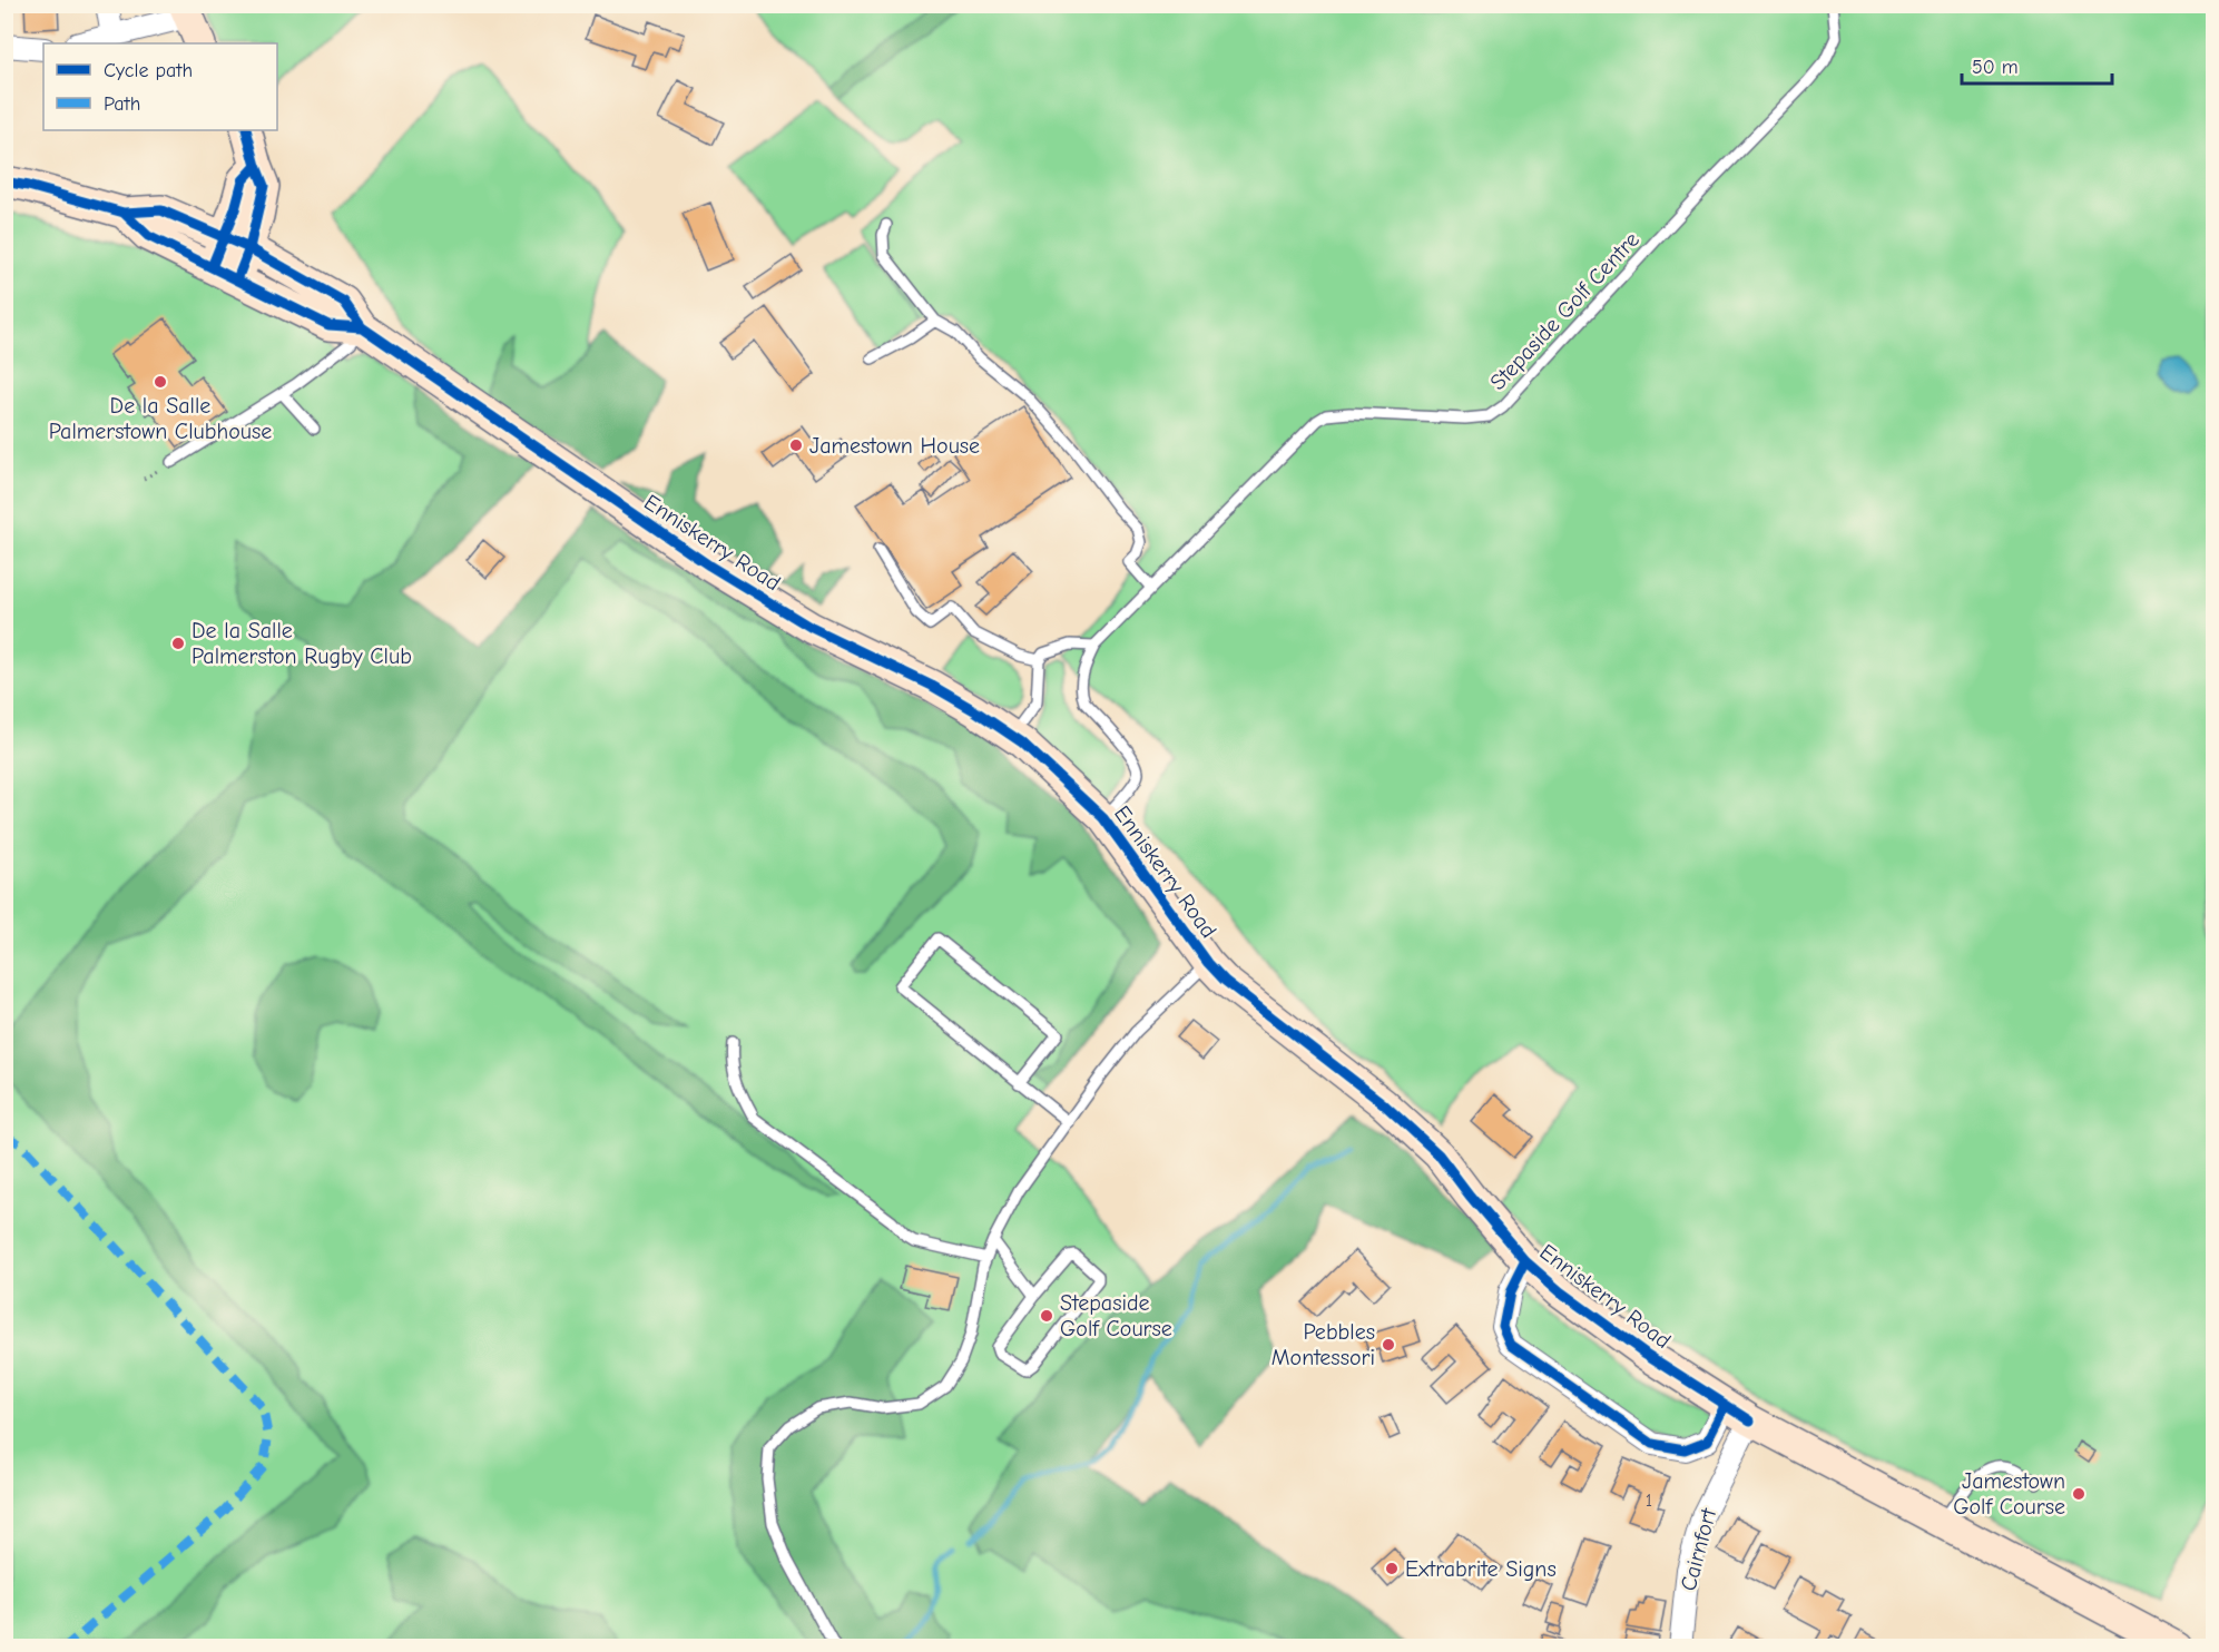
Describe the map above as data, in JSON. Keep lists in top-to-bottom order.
{
  "streets": {
    "main road": ["Enniskerry Road"],
    "street": ["Cairnfort"],
    "lane": ["Stepaside Golf Centre"]
  },
  "crossings": [
    ["Enniskerry Road", "Cairnfort"]
  ],
  "places": [
    "De la Salle Palmerstown Clubhouse",
    "Jamestown House",
    "De la Salle Palmerston Rugby Club",
    "Stepaside Golf Course",
    "Pebbles Montessori",
    "Jamestown Golf Course",
    "Extrabrite Signs"
  ],
  "house_numbers": ["1"],
  "legend": ["Cycle path", "Path"],
  "scale_bar": "50 m"
}
